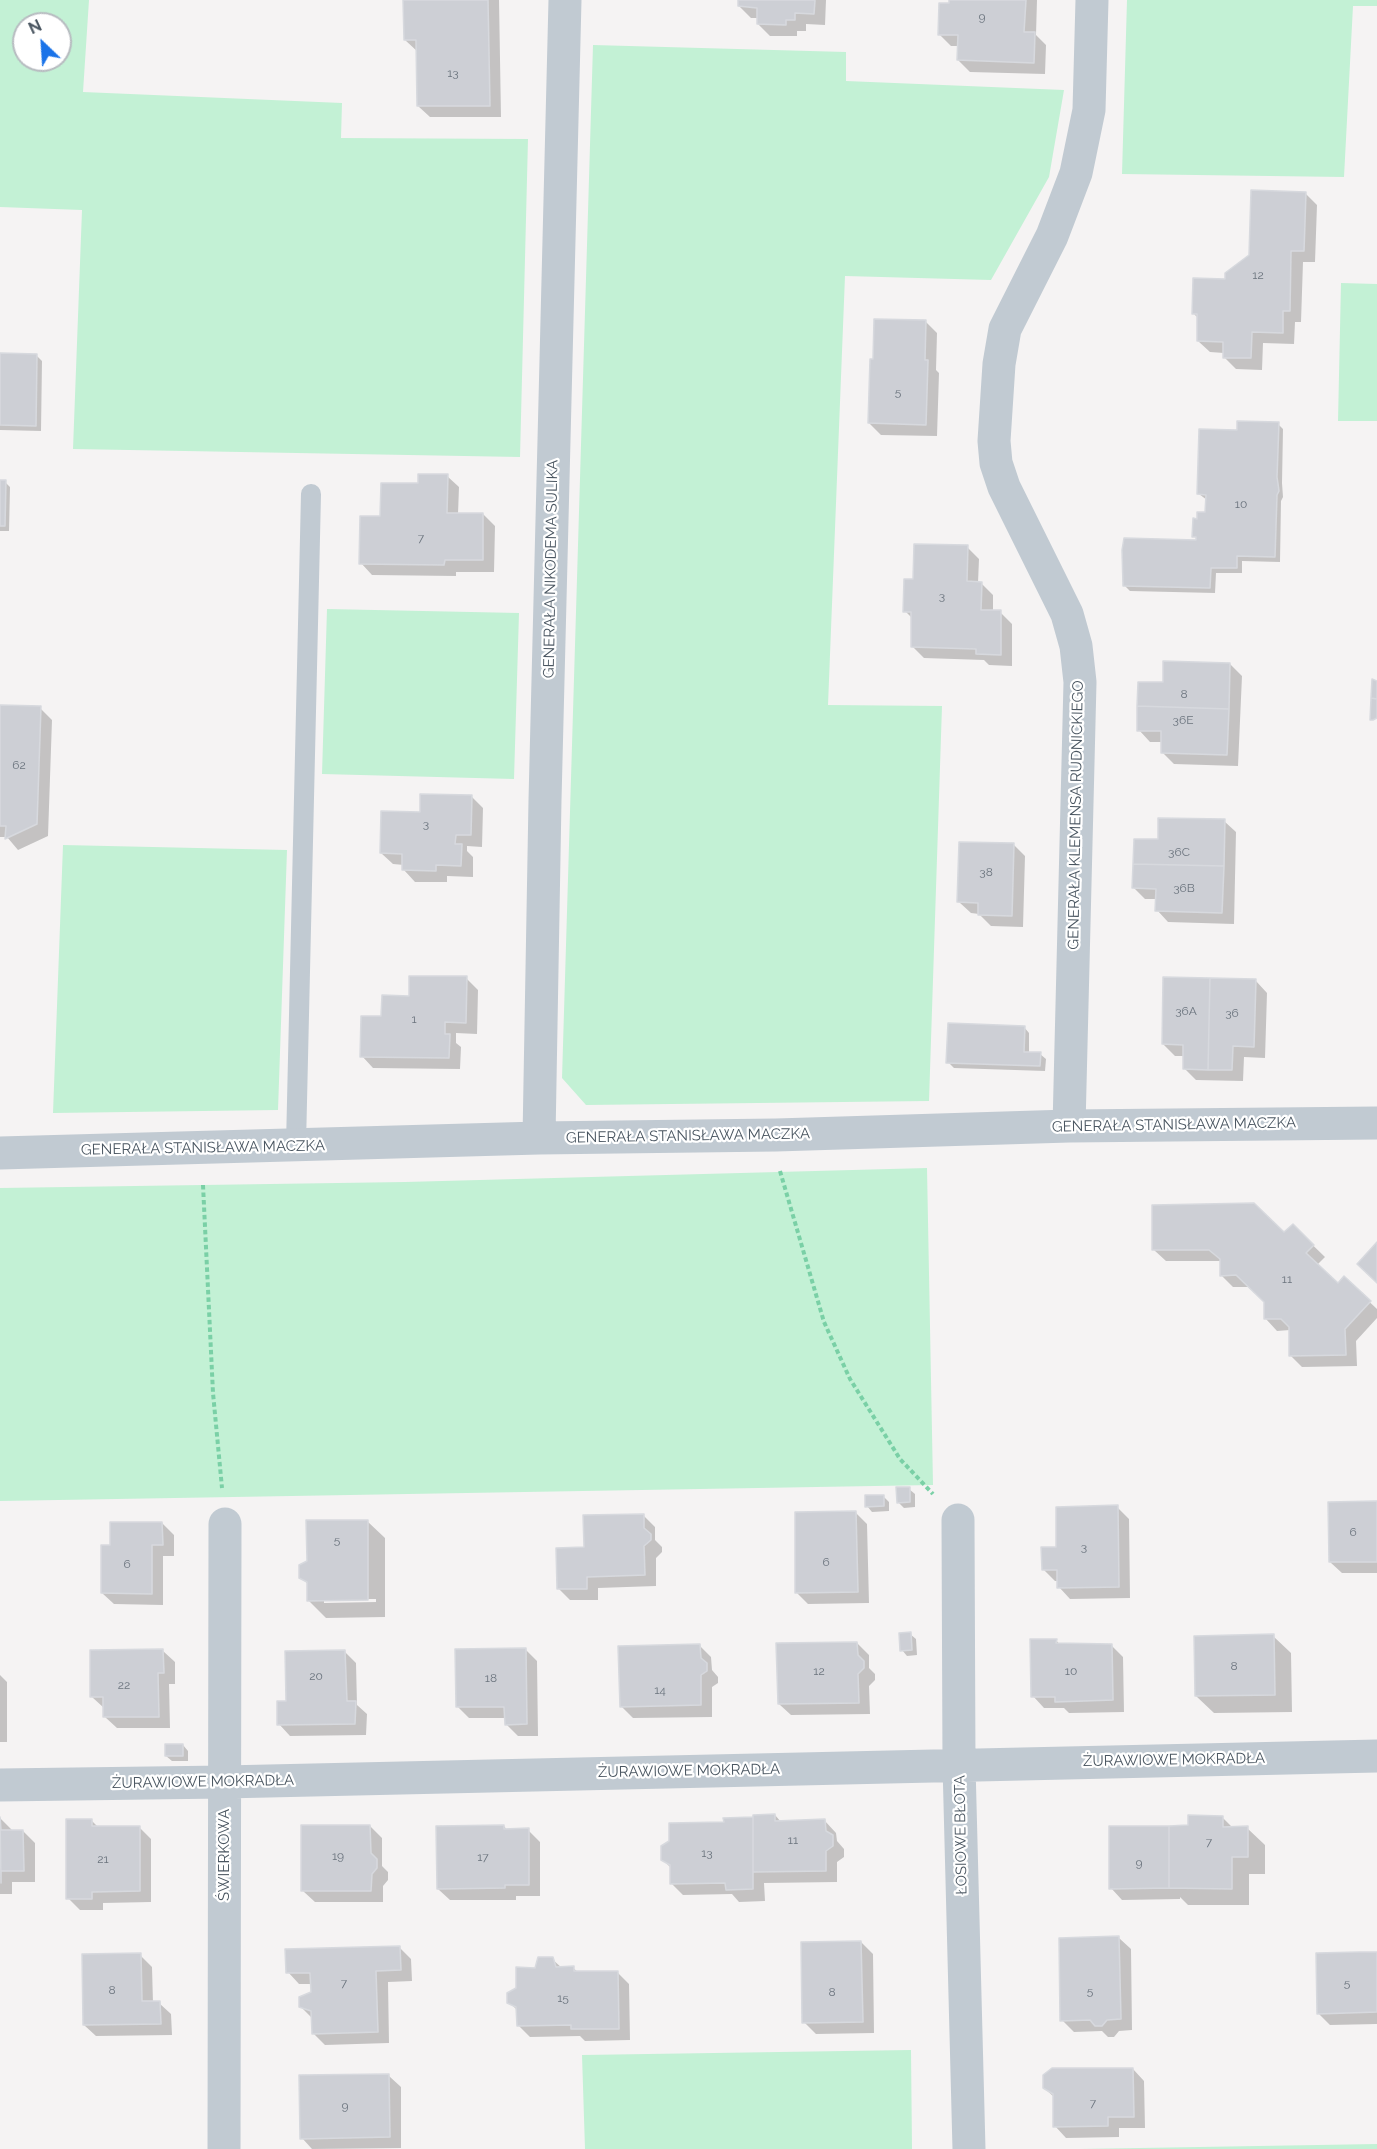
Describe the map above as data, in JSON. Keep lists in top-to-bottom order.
{
  "streets": {
    "street": [
      "GENERAŁA NIKODEMA SULIKA",
      "GENERAŁA KLEMENSA RUDNICKIEGO",
      "GENERAŁA STANISŁAWA MACZKA",
      "ŻURAWIOWE MOKRADŁA",
      "ŁOSIOWE BŁOTA",
      "ŚWIERKOWA"
    ]
  },
  "crossings": [
    ["GENERAŁA NIKODEMA SULIKA", "GENERAŁA STANISŁAWA MACZKA"],
    ["GENERAŁA KLEMENSA RUDNICKIEGO", "GENERAŁA STANISŁAWA MACZKA"],
    ["ŻURAWIOWE MOKRADŁA", "ŁOSIOWE BŁOTA"],
    ["ŻURAWIOWE MOKRADŁA", "ŚWIERKOWA"]
  ],
  "house_numbers": [
    "9",
    "13",
    "12",
    "5",
    "10",
    "7",
    "3",
    "8",
    "36E",
    "62",
    "3",
    "36C",
    "38",
    "36B",
    "36A",
    "36",
    "1",
    "11",
    "6",
    "5",
    "3",
    "6",
    "6",
    "8",
    "12",
    "10",
    "20",
    "18",
    "22",
    "14",
    "11",
    "7",
    "13",
    "19",
    "17",
    "21",
    "9",
    "7",
    "5",
    "8",
    "5",
    "8",
    "15",
    "7",
    "9"
  ],
  "north": "top left"
}
